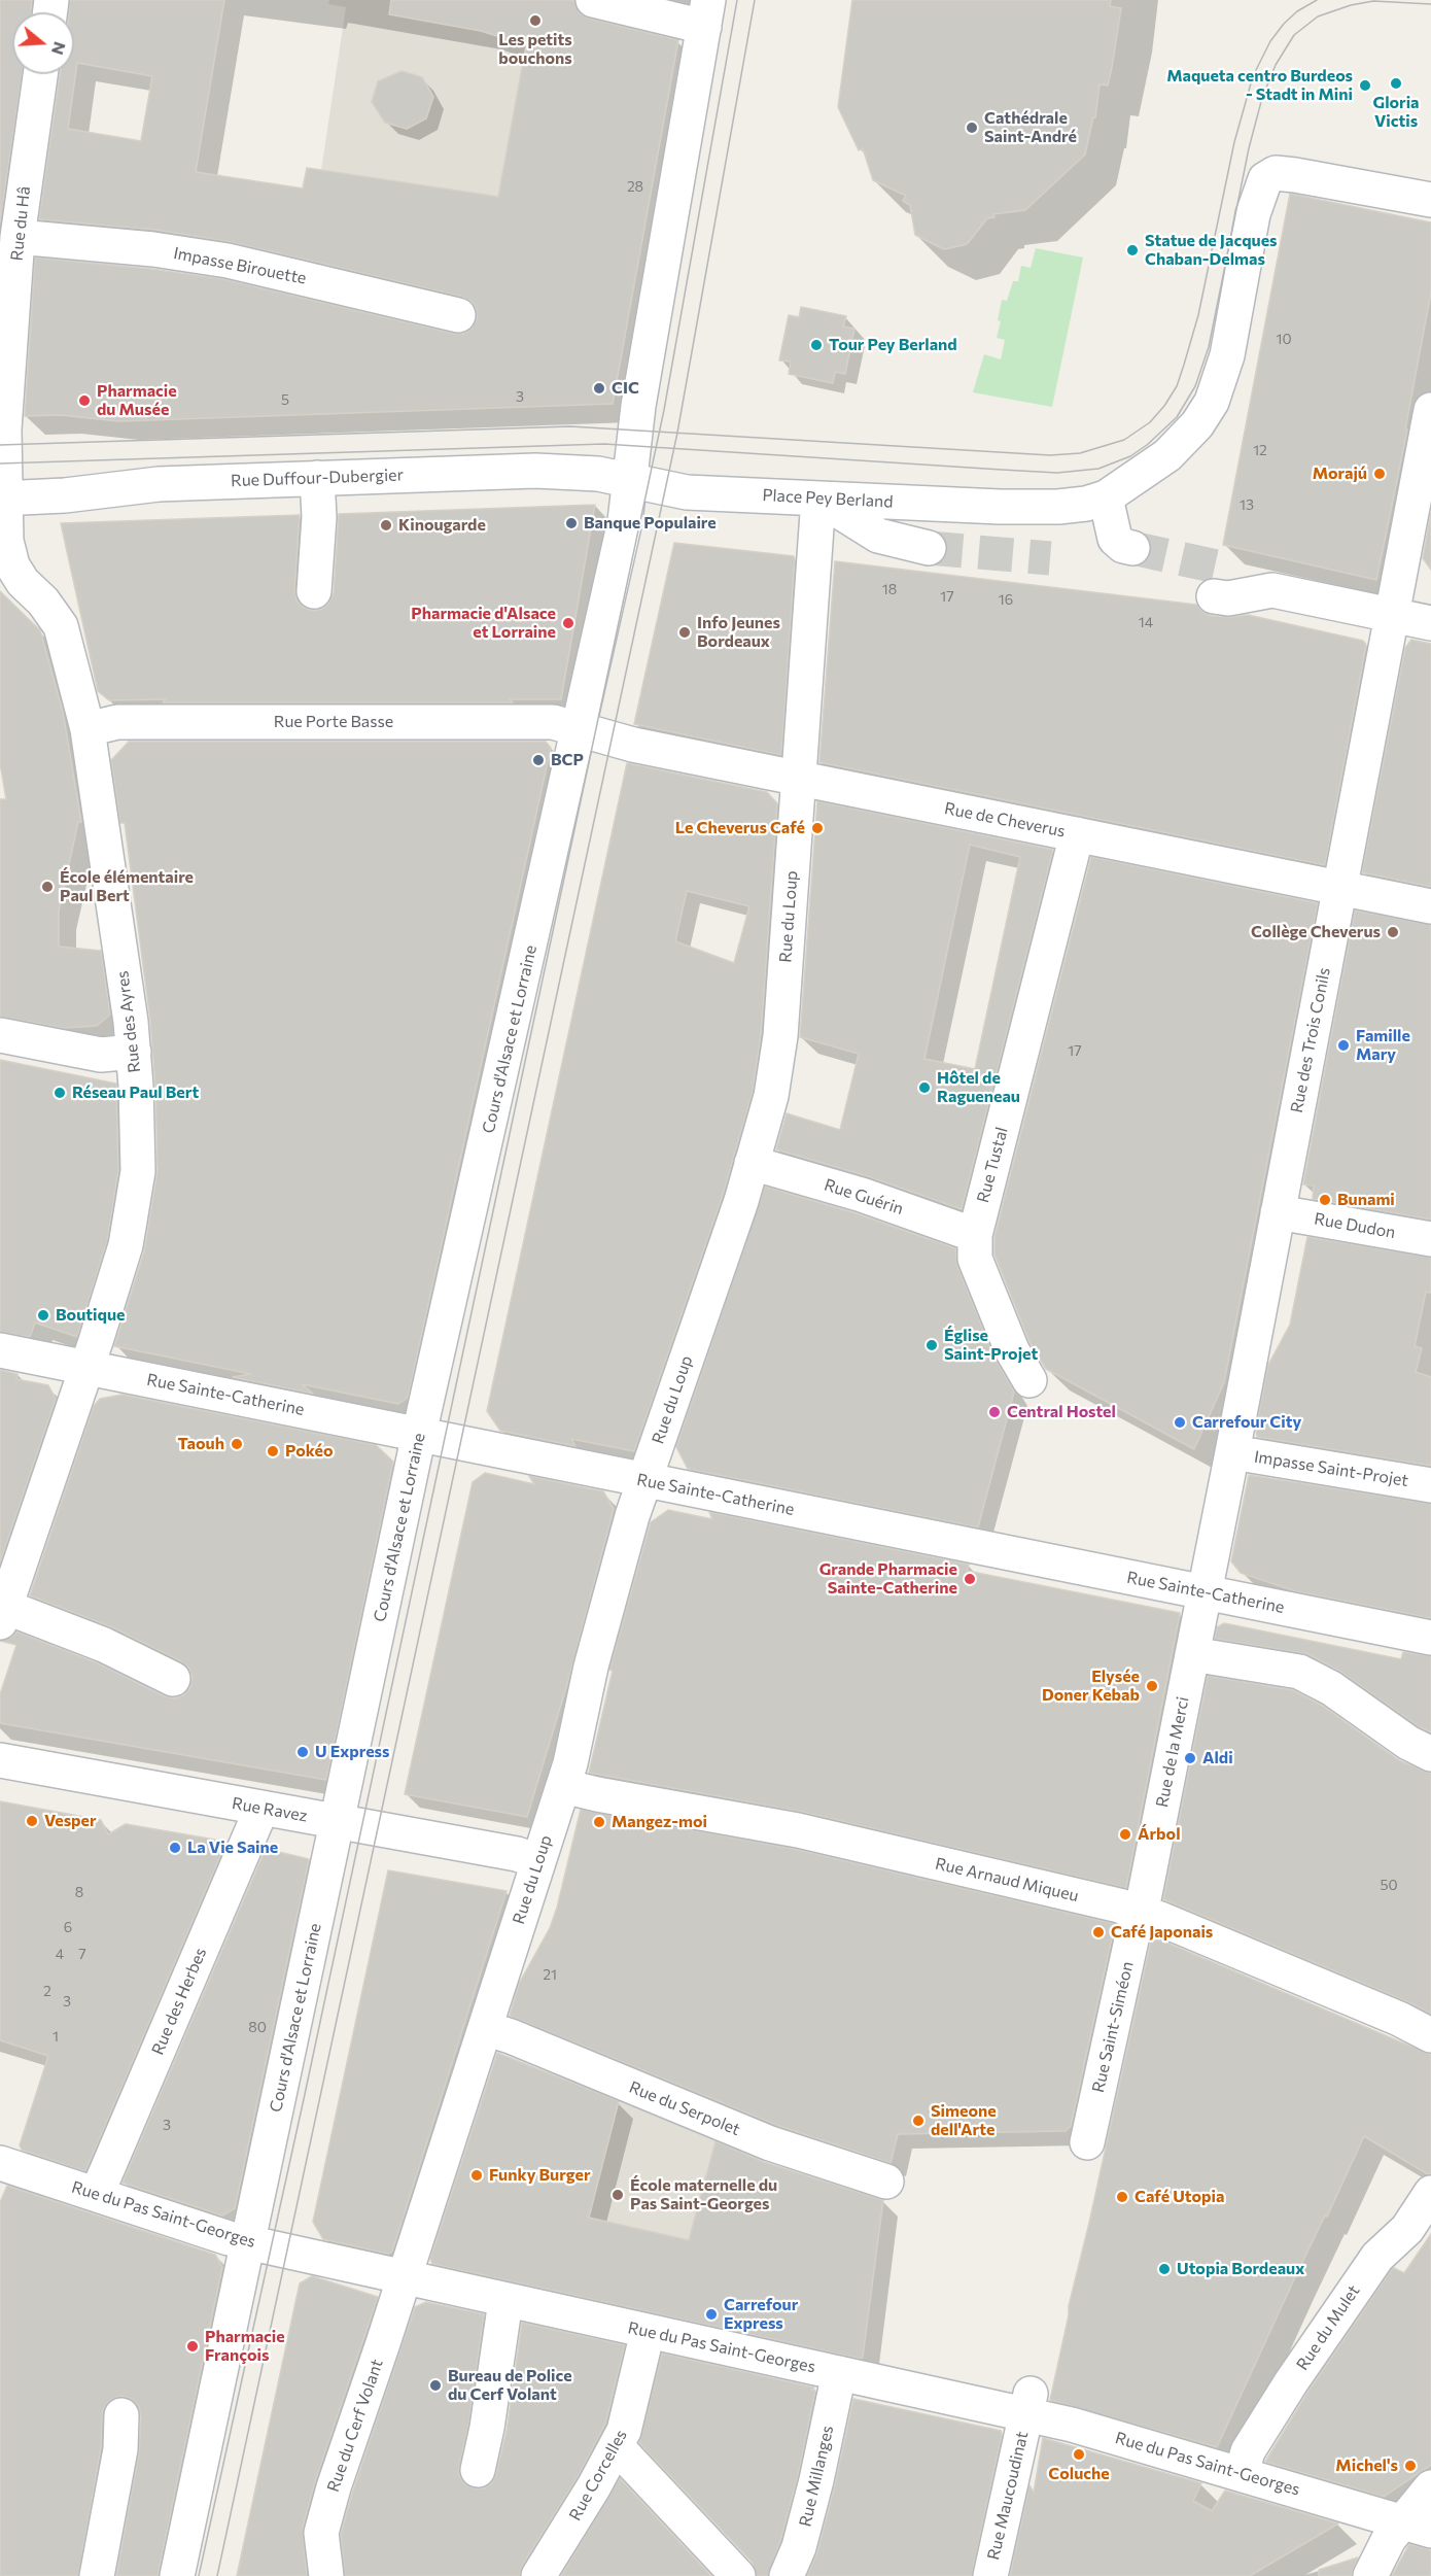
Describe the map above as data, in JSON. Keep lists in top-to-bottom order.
{
  "streets": {
    "street": [
      "Rue du Hâ",
      "Impasse Birouette",
      "Rue Duffour-Dubergier",
      "Place Pey Berland",
      "Rue Porte Basse",
      "Rue de Cheverus",
      "Rue du Loup",
      "Rue des Ayres",
      "Cours d'Alsace et Lorraine",
      "Rue des Trois Conils",
      "Rue Tustal",
      "Rue Guérin",
      "Rue Dudon",
      "Rue Sainte-Catherine",
      "Impasse Saint-Projet",
      "Rue de la Merci",
      "Rue Ravez",
      "Rue Arnaud Miqueu",
      "Rue des Herbes",
      "Rue Saint-Siméon",
      "Rue du Serpolet",
      "Rue du Pas Saint-Georges",
      "Rue du Mulet",
      "Rue du Cerf Volant",
      "Rue Corcelles",
      "Rue Millanges",
      "Rue Maucoudinat"
    ]
  },
  "crossings": [
    ["Rue du Hâ", "Impasse Birouette"],
    ["Rue du Hâ", "Rue Duffour-Dubergier"],
    ["Rue du Hâ", "Rue des Ayres"],
    ["Rue Duffour-Dubergier", "Place Pey Berland"],
    ["Rue Duffour-Dubergier", "Rue des Ayres"],
    ["Rue Duffour-Dubergier", "Cours d'Alsace et Lorraine"],
    ["Place Pey Berland", "Rue du Loup"],
    ["Place Pey Berland", "Cours d'Alsace et Lorraine"],
    ["Rue Porte Basse", "Rue de Cheverus"],
    ["Rue Porte Basse", "Rue des Ayres"],
    ["Rue Porte Basse", "Cours d'Alsace et Lorraine"],
    ["Rue de Cheverus", "Rue du Loup"],
    ["Rue de Cheverus", "Cours d'Alsace et Lorraine"],
    ["Rue de Cheverus", "Rue des Trois Conils"],
    ["Rue de Cheverus", "Rue Tustal"],
    ["Rue du Loup", "Rue Guérin"],
    ["Rue du Loup", "Rue Sainte-Catherine"],
    ["Rue du Loup", "Rue Ravez"],
    ["Rue du Loup", "Rue Arnaud Miqueu"],
    ["Rue du Loup", "Rue du Serpolet"],
    ["Rue du Loup", "Rue du Pas Saint-Georges"],
    ["Rue du Loup", "Rue du Cerf Volant"],
    ["Rue des Ayres", "Rue Sainte-Catherine"],
    ["Cours d'Alsace et Lorraine", "Rue Sainte-Catherine"],
    ["Cours d'Alsace et Lorraine", "Rue Ravez"],
    ["Cours d'Alsace et Lorraine", "Rue du Pas Saint-Georges"],
    ["Rue des Trois Conils", "Rue Dudon"],
    ["Rue des Trois Conils", "Rue Sainte-Catherine"],
    ["Rue des Trois Conils", "Impasse Saint-Projet"],
    ["Rue des Trois Conils", "Rue de la Merci"],
    ["Rue Tustal", "Rue Guérin"],
    ["Rue Sainte-Catherine", "Rue de la Merci"],
    ["Rue de la Merci", "Rue Arnaud Miqueu"],
    ["Rue de la Merci", "Rue Saint-Siméon"],
    ["Rue Ravez", "Rue des Herbes"],
    ["Rue Arnaud Miqueu", "Rue Saint-Siméon"],
    ["Rue des Herbes", "Rue du Pas Saint-Georges"],
    ["Rue du Pas Saint-Georges", "Rue du Mulet"],
    ["Rue du Pas Saint-Georges", "Rue du Cerf Volant"],
    ["Rue du Pas Saint-Georges", "Rue Corcelles"],
    ["Rue du Pas Saint-Georges", "Rue Millanges"],
    ["Rue du Pas Saint-Georges", "Rue Maucoudinat"]
  ],
  "places": [
    "Les petits bouchons",
    "Gloria Victis",
    "Maqueta centro Burdeos - Stadt in Mini",
    "Cathédrale Saint-André",
    "Statue de Jacques Chaban-Delmas",
    "Tour Pey Berland",
    "CIC",
    "Pharmacie du Musée",
    "Morajú",
    "Banque Populaire",
    "Kinougarde",
    "Pharmacie d'Alsace et Lorraine",
    "Info Jeunes Bordeaux",
    "BCP",
    "Le Cheverus Café",
    "École élémentaire Paul Bert",
    "Collège Cheverus",
    "Famille Mary",
    "Hôtel de Ragueneau",
    "Réseau Paul Bert",
    "Bunami",
    "Boutique",
    "Église Saint-Projet",
    "Central Hostel",
    "Carrefour City",
    "Taouh",
    "Pokéo",
    "Grande Pharmacie Sainte-Catherine",
    "Elysée Doner Kebab",
    "U Express",
    "Aldi",
    "Vesper",
    "Mangez-moi",
    "Árbol",
    "La Vie Saine",
    "Café Japonais",
    "Simeone dell'Arte",
    "Funky Burger",
    "École maternelle du Pas Saint-Georges",
    "Café Utopia",
    "Utopia Bordeaux",
    "Carrefour Express",
    "Pharmacie François",
    "Bureau de Police du Cerf Volant",
    "Coluche",
    "Michel's"
  ],
  "house_numbers": [
    "28",
    "10",
    "3",
    "5",
    "12",
    "13",
    "18",
    "17",
    "16",
    "14",
    "17",
    "50",
    "8",
    "6",
    "4",
    "7",
    "21",
    "2",
    "3",
    "80",
    "1",
    "3"
  ],
  "north": "right"
}
